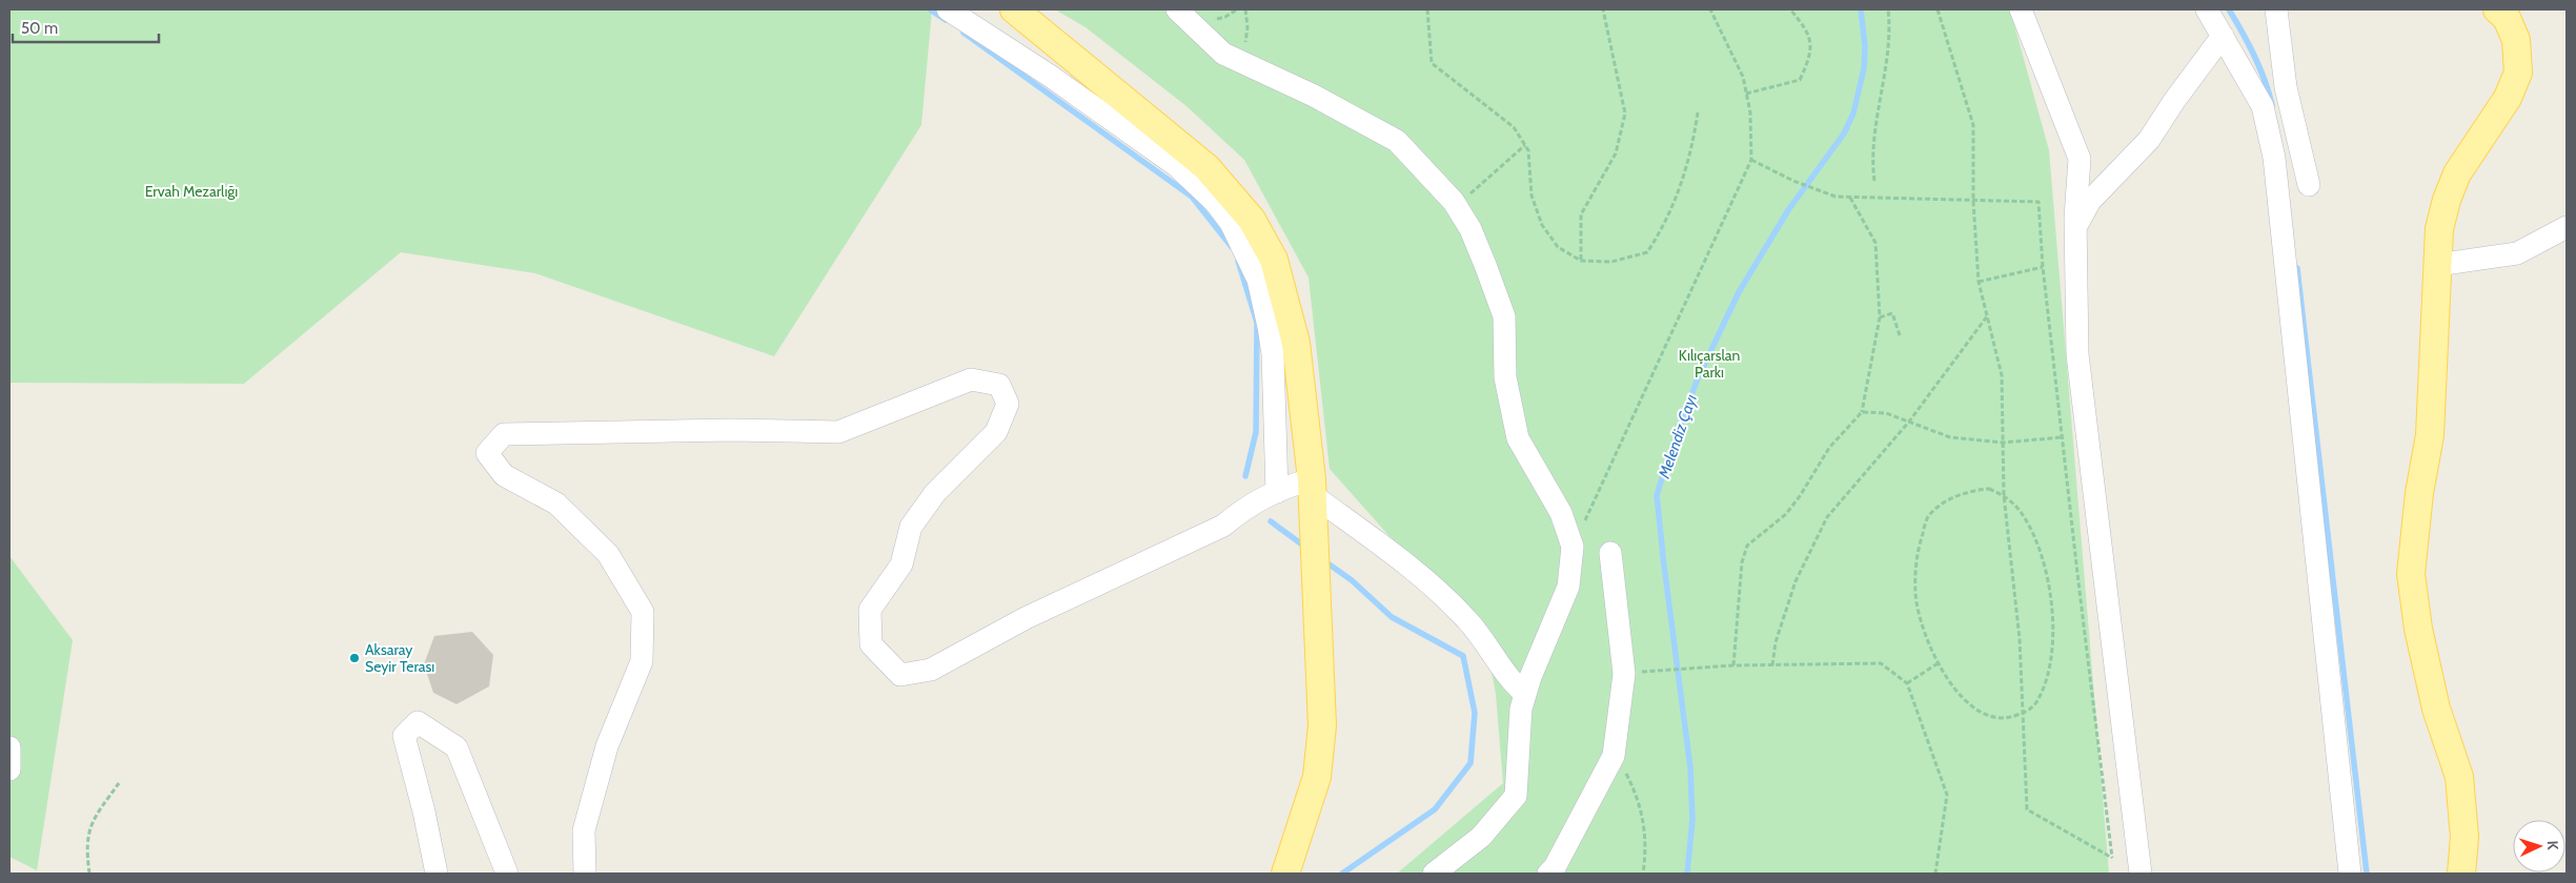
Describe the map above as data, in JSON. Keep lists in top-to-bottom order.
{
  "water": ["Melendiz Çayı"],
  "parks": ["Ervah Mezarlığı", "Kılıçarslan Parkı"],
  "places": ["Aksaray Seyir Terası"],
  "scale_bar": "50 m",
  "north": "right"
}
